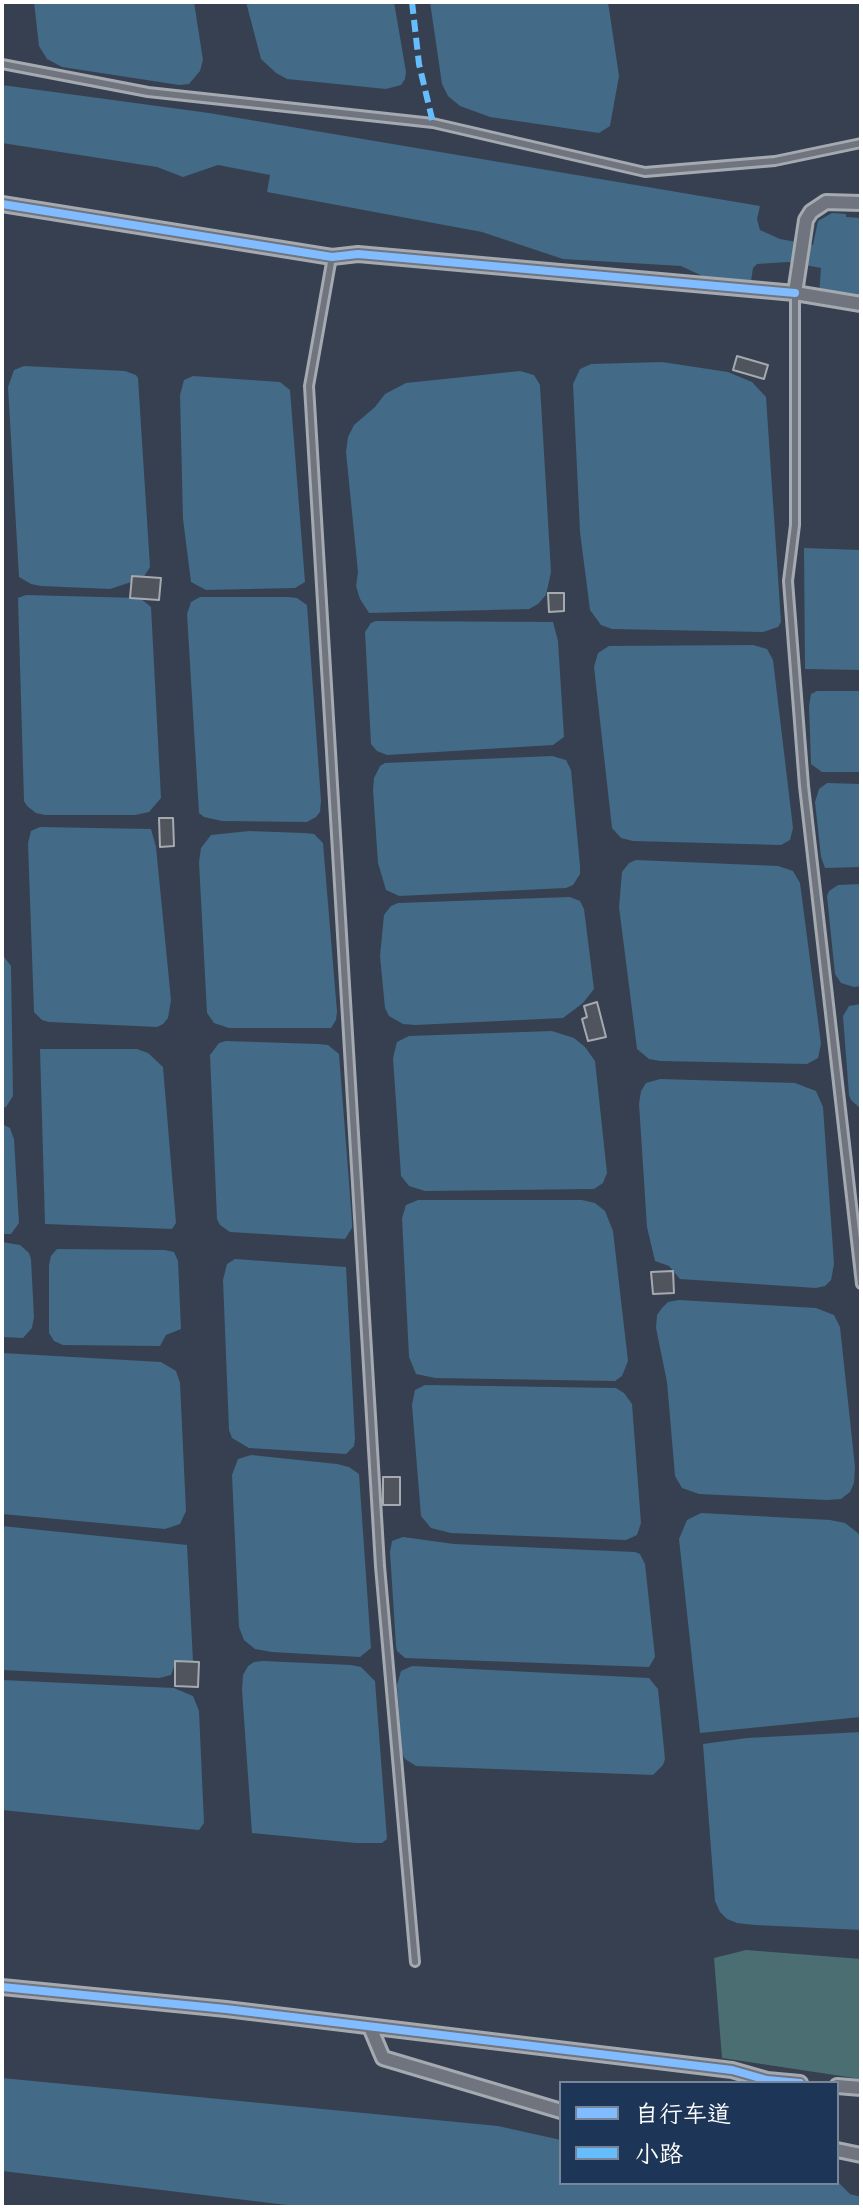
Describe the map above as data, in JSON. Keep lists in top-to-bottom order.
{
  "legend": ["自行车道", "小路"]
}
